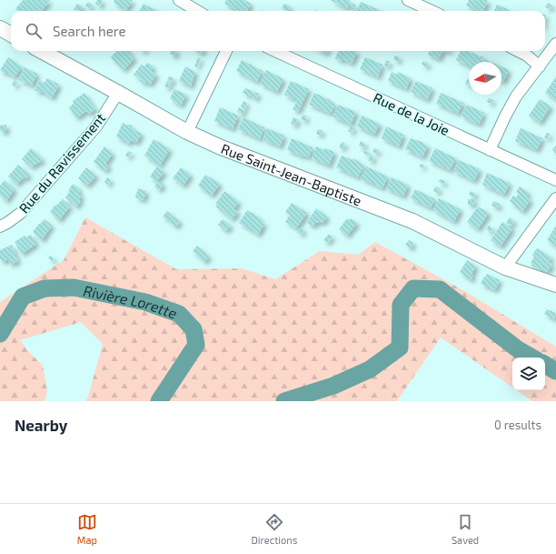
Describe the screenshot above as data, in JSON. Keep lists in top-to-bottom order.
{
  "streets": {
    "street": ["Rue de la Joie", "Rue du Ravissement", "Rue Saint-Jean-Baptiste"]
  },
  "crossings": [
    ["Rue du Ravissement", "Rue Saint-Jean-Baptiste"]
  ],
  "water": ["Rivière Lorette"],
  "north": "left",
  "page": {
    "search": "Search here",
    "heading": ["Nearby", "0 results"],
    "nav": ["Map", "Directions", "Saved"]
  }
}
